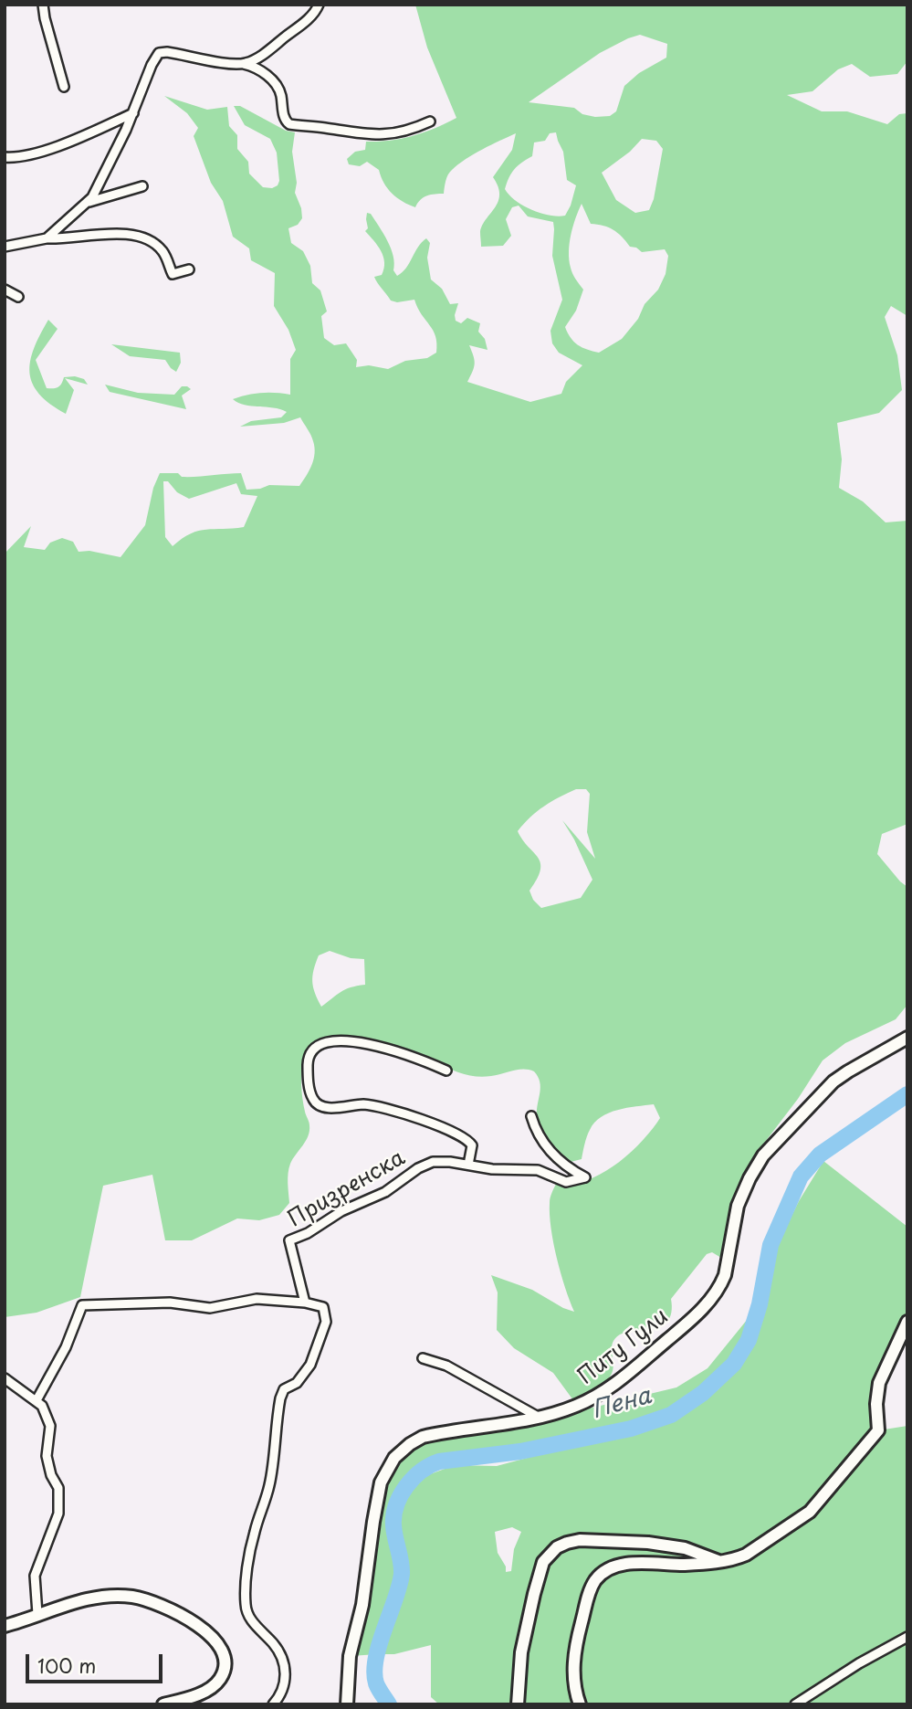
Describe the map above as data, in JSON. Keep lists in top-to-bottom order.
{
  "streets": {
    "street": ["Призренска", "Питу Гули"]
  },
  "water": ["Пена"],
  "scale_bar": "100 m"
}
